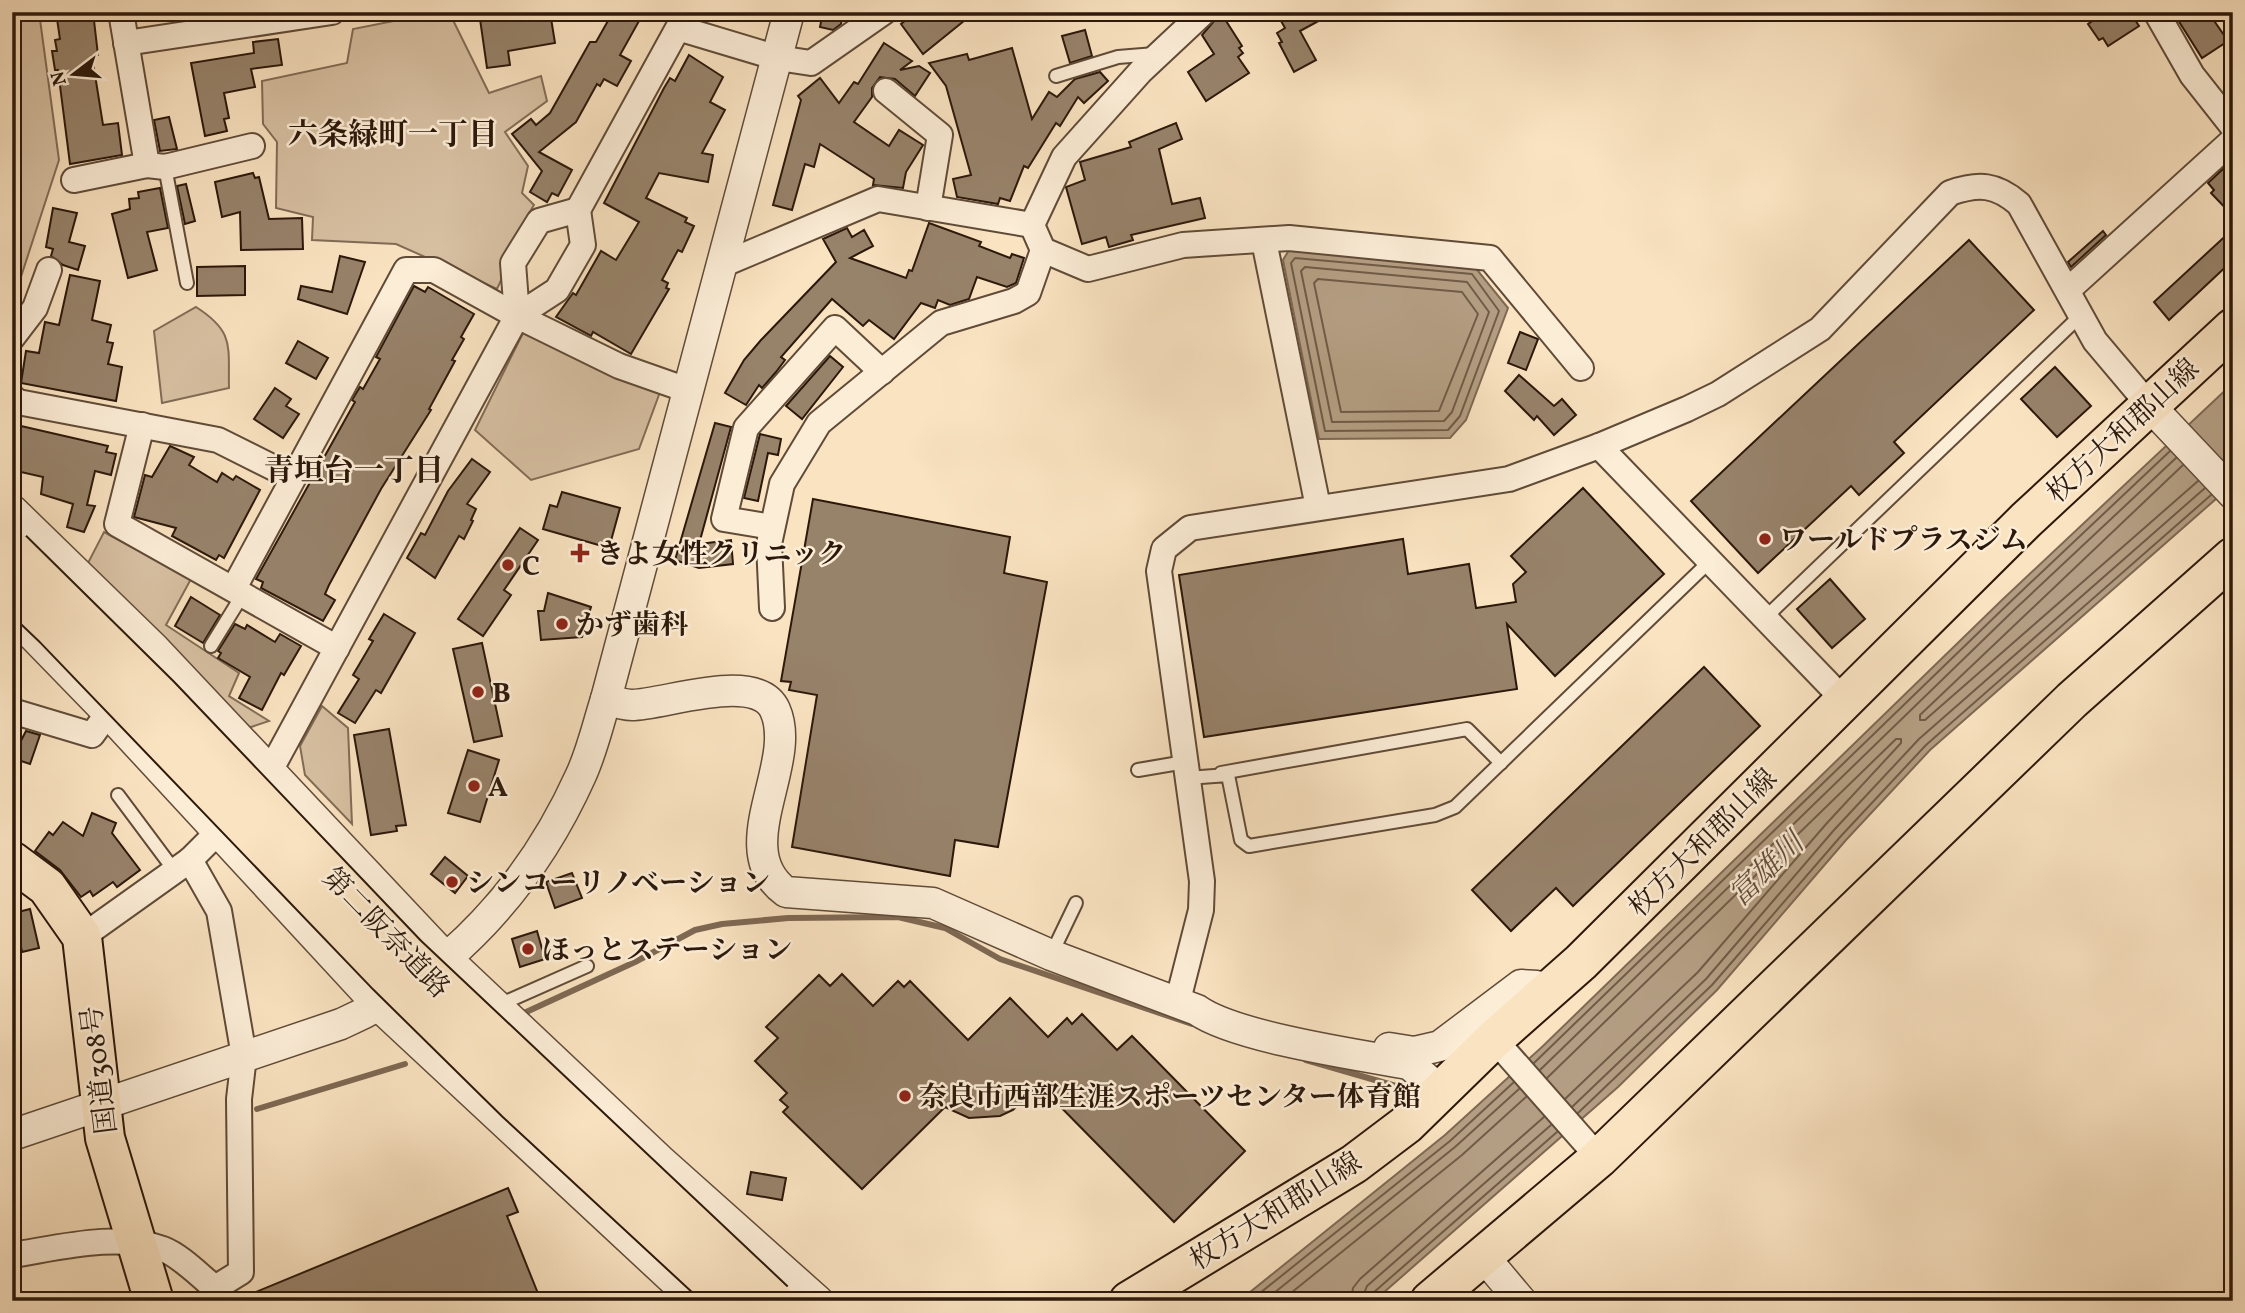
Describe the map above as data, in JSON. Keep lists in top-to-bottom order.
{
  "streets": {
    "main road": ["枚方大和郡山線", "第二阪奈道路", "国道308号"]
  },
  "districts": ["六条緑町一丁目", "青垣台一丁目"],
  "water": ["富雄川"],
  "places": {
    "other": [
      "ワールドプラスジム",
      "C",
      "かず歯科",
      "B",
      "A",
      "シンコーリノベーション",
      "ほっとステーション",
      "奈良市西部生涯スポーツセンター体育館"
    ],
    "health": ["きよ女性クリニック"]
  },
  "north": "left"
}
